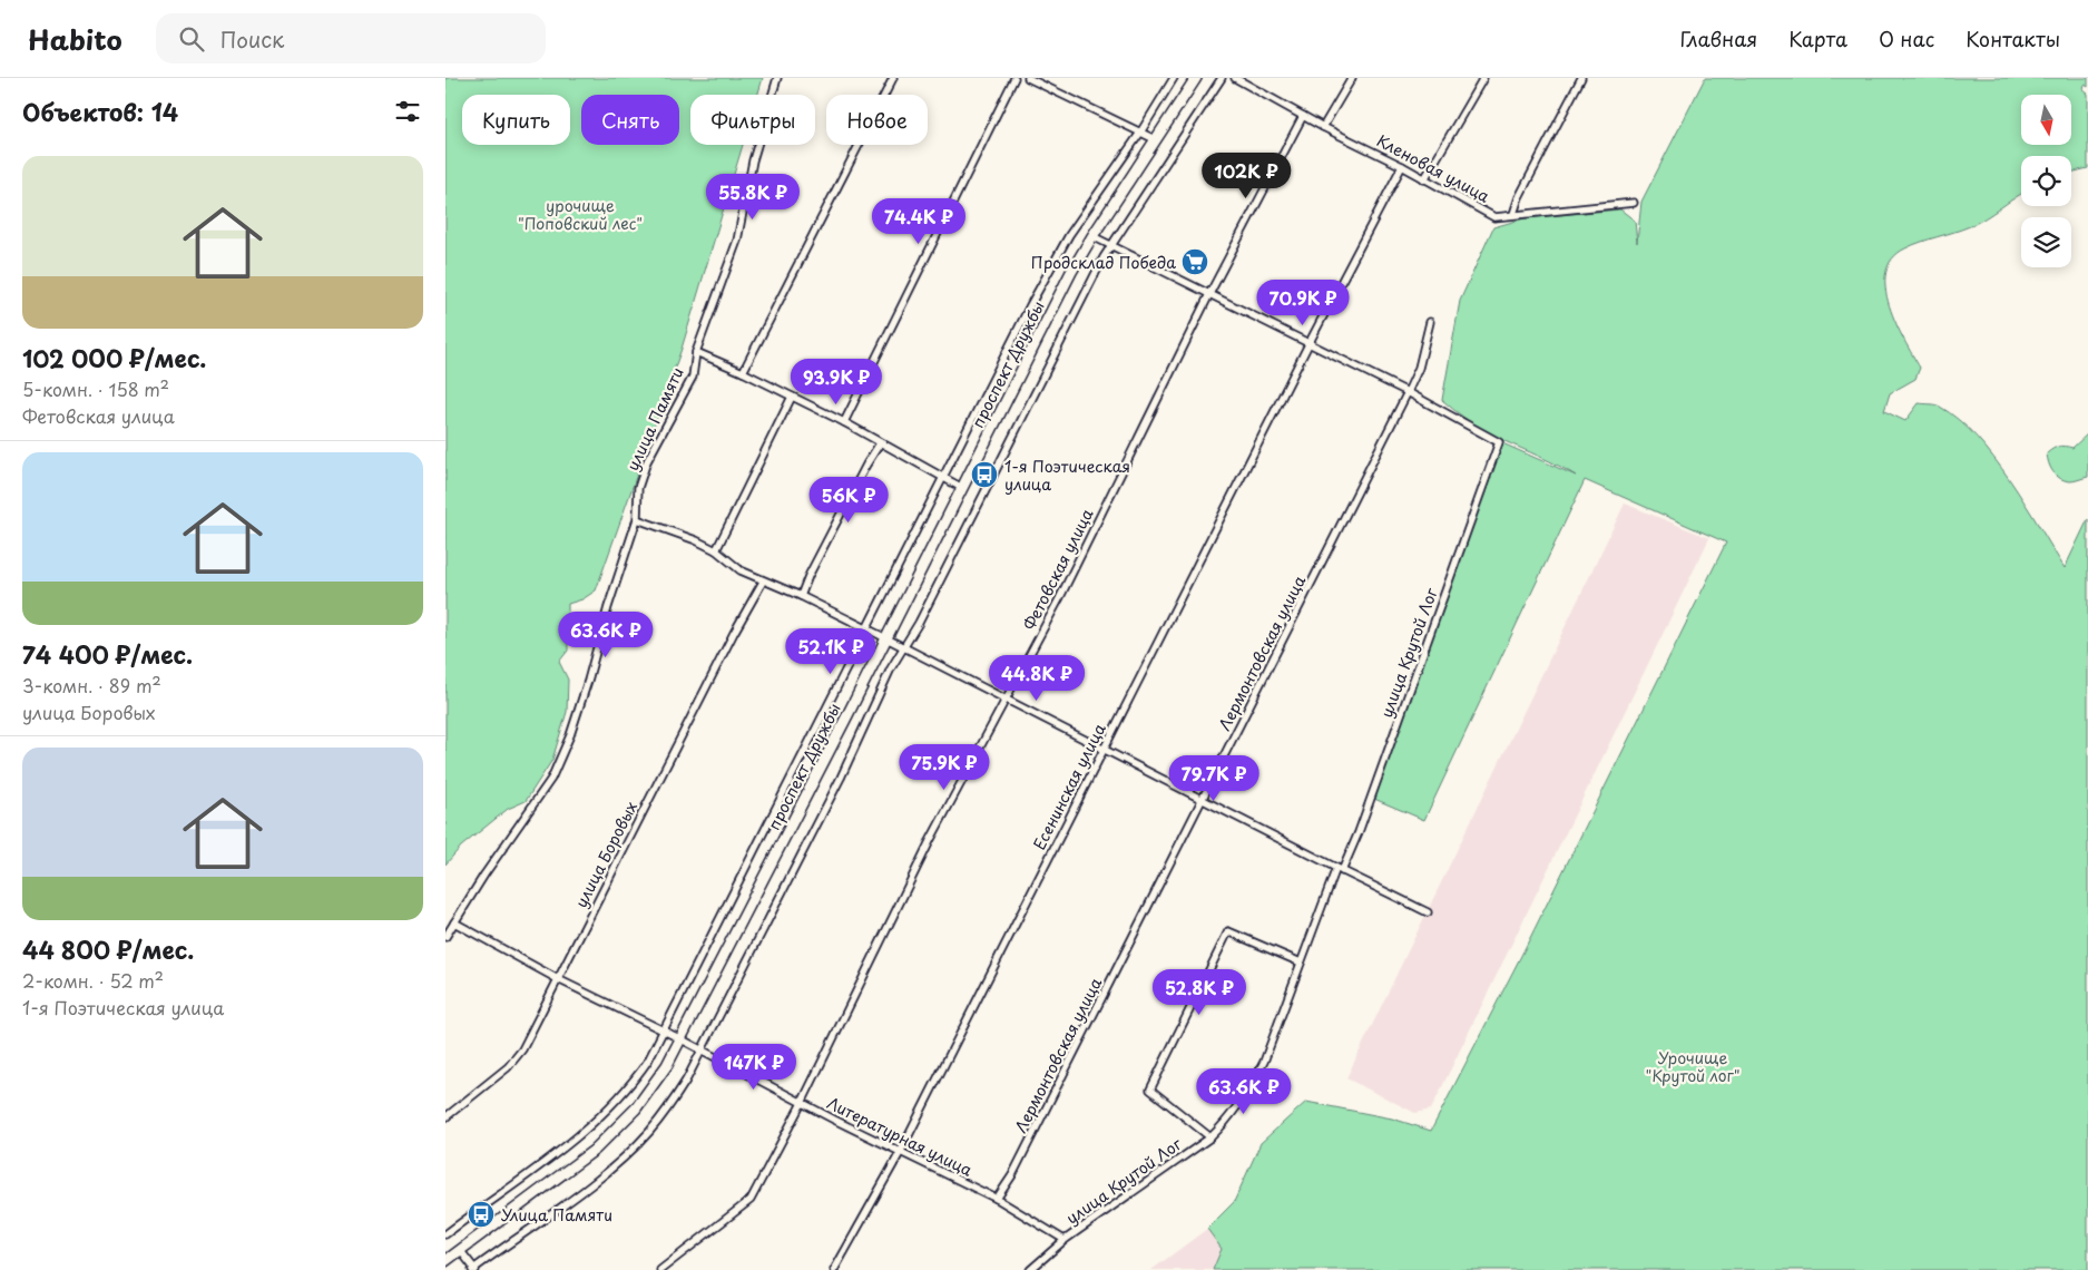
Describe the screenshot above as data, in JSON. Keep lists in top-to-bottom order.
{
  "streets": {
    "main road": ["проспект Дружбы"],
    "street": [
      "Кленовая улица",
      "улица Памяти",
      "Фетовская улица",
      "Лермонтовская улица",
      "улица Крутой Лог",
      "Есенинская улица",
      "улица Боровых",
      "Литературная улица"
    ]
  },
  "crossings": [
    ["Кленовая улица", "Фетовская улица"],
    ["Кленовая улица", "Есенинская улица"],
    ["проспект Дружбы", "Литературная улица"],
    ["улица Памяти", "Литературная улица"],
    ["Фетовская улица", "Литературная улица"],
    ["Лермонтовская улица", "улица Крутой Лог"],
    ["Лермонтовская улица", "Литературная улица"],
    ["улица Крутой Лог", "Литературная улица"],
    ["Есенинская улица", "Литературная улица"],
    ["улица Боровых", "Литературная улица"]
  ],
  "parks": ["урочище \"Поповский лес\"", "Урочище \"Крутой лог\""],
  "places": {
    "supermarket": ["Продсклад Победа"],
    "bus stop": ["1-я Поэтическая улица", "Улица Памяти"]
  },
  "north": "bottom",
  "page": {
    "header": "Habito",
    "search": "Поиск",
    "nav": [
      "Главная",
      "Карта",
      "О нас",
      "Контакты"
    ],
    "heading": "Объектов: 14",
    "chip": [
      "Купить",
      "Снять",
      "Фильтры",
      "Новое"
    ],
    "list": [
      {
        "name": "102 000 ₽/мес.",
        "note": "5-комн. · 158 m² · Фетовская улица"
      },
      {
        "name": "74 400 ₽/мес.",
        "note": "3-комн. · 89 m² · улица Боровых"
      },
      {
        "name": "44 800 ₽/мес.",
        "note": "2-комн. · 52 m² · 1-я Поэтическая улица"
      }
    ],
    "price": [
      "102K ₽",
      "55.8K ₽",
      "74.4K ₽",
      "70.9K ₽",
      "93.9K ₽",
      "56K ₽",
      "63.6K ₽",
      "52.1K ₽",
      "44.8K ₽",
      "75.9K ₽",
      "79.7K ₽",
      "52.8K ₽",
      "147K ₽",
      "63.6K ₽"
    ]
  }
}
